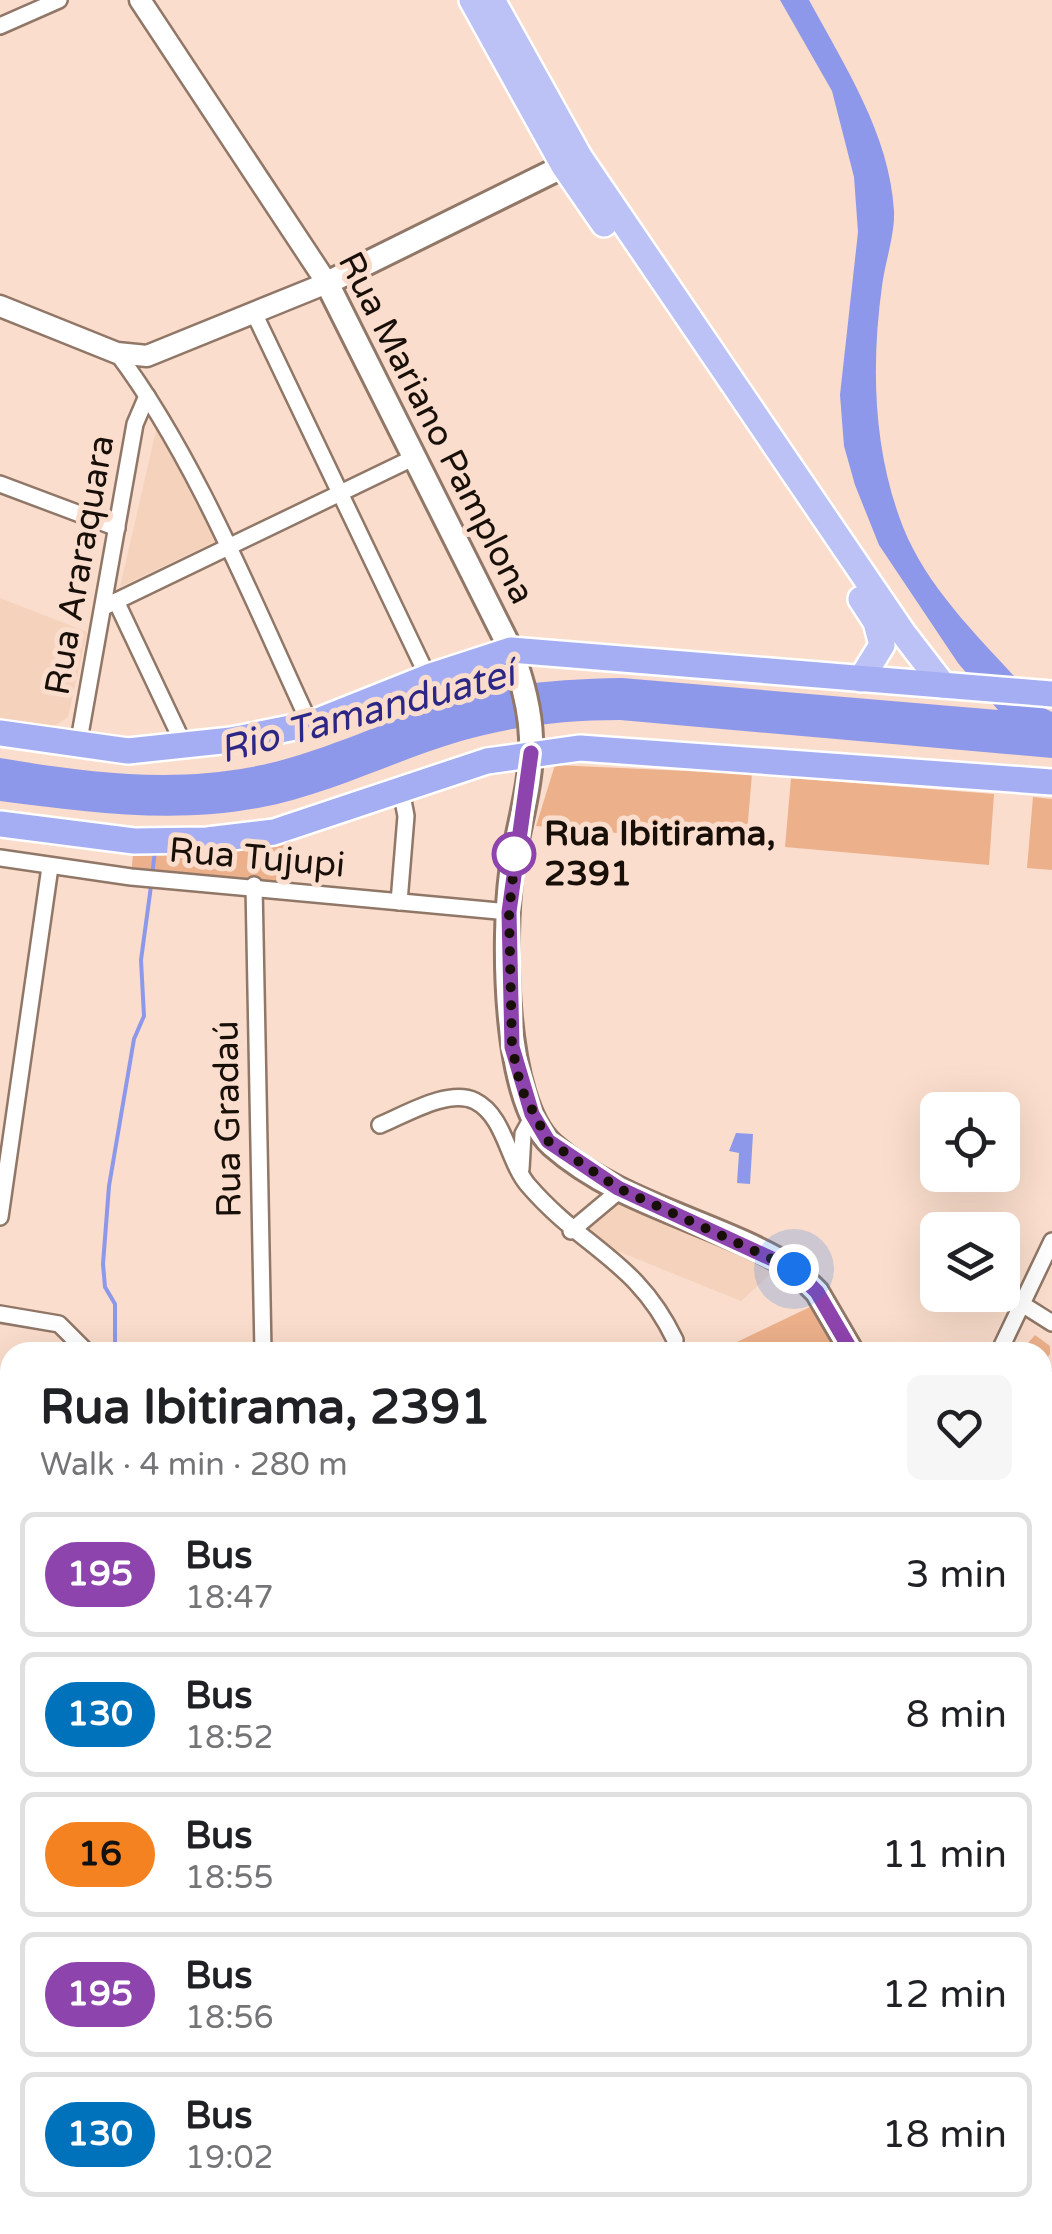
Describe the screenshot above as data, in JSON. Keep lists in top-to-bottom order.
{
  "streets": {
    "main road": ["Rua Mariano Pamplona"],
    "street": ["Rua Araraquara", "Rua Tujupi", "Rua Gradaú"]
  },
  "crossings": [
    ["Rua Mariano Pamplona", "Rua Tujupi"],
    ["Rua Tujupi", "Rua Gradaú"]
  ],
  "water": ["Rio Tamanduateí"],
  "places": ["Rua Ibitirama, 2391"],
  "lines": ["bus line 195"],
  "page": {
    "heading": ["Rua Ibitirama, 2391", "Walk · 4 min · 280 m"],
    "list": [
      {
        "mark": "195",
        "name": "Bus",
        "note": "18:47",
        "value": "3 min"
      },
      {
        "mark": "130",
        "name": "Bus",
        "note": "18:52",
        "value": "8 min"
      },
      {
        "mark": "16",
        "name": "Bus",
        "note": "18:55",
        "value": "11 min"
      },
      {
        "mark": "195",
        "name": "Bus",
        "note": "18:56",
        "value": "12 min"
      },
      {
        "mark": "130",
        "name": "Bus",
        "note": "19:02",
        "value": "18 min"
      }
    ]
  }
}
